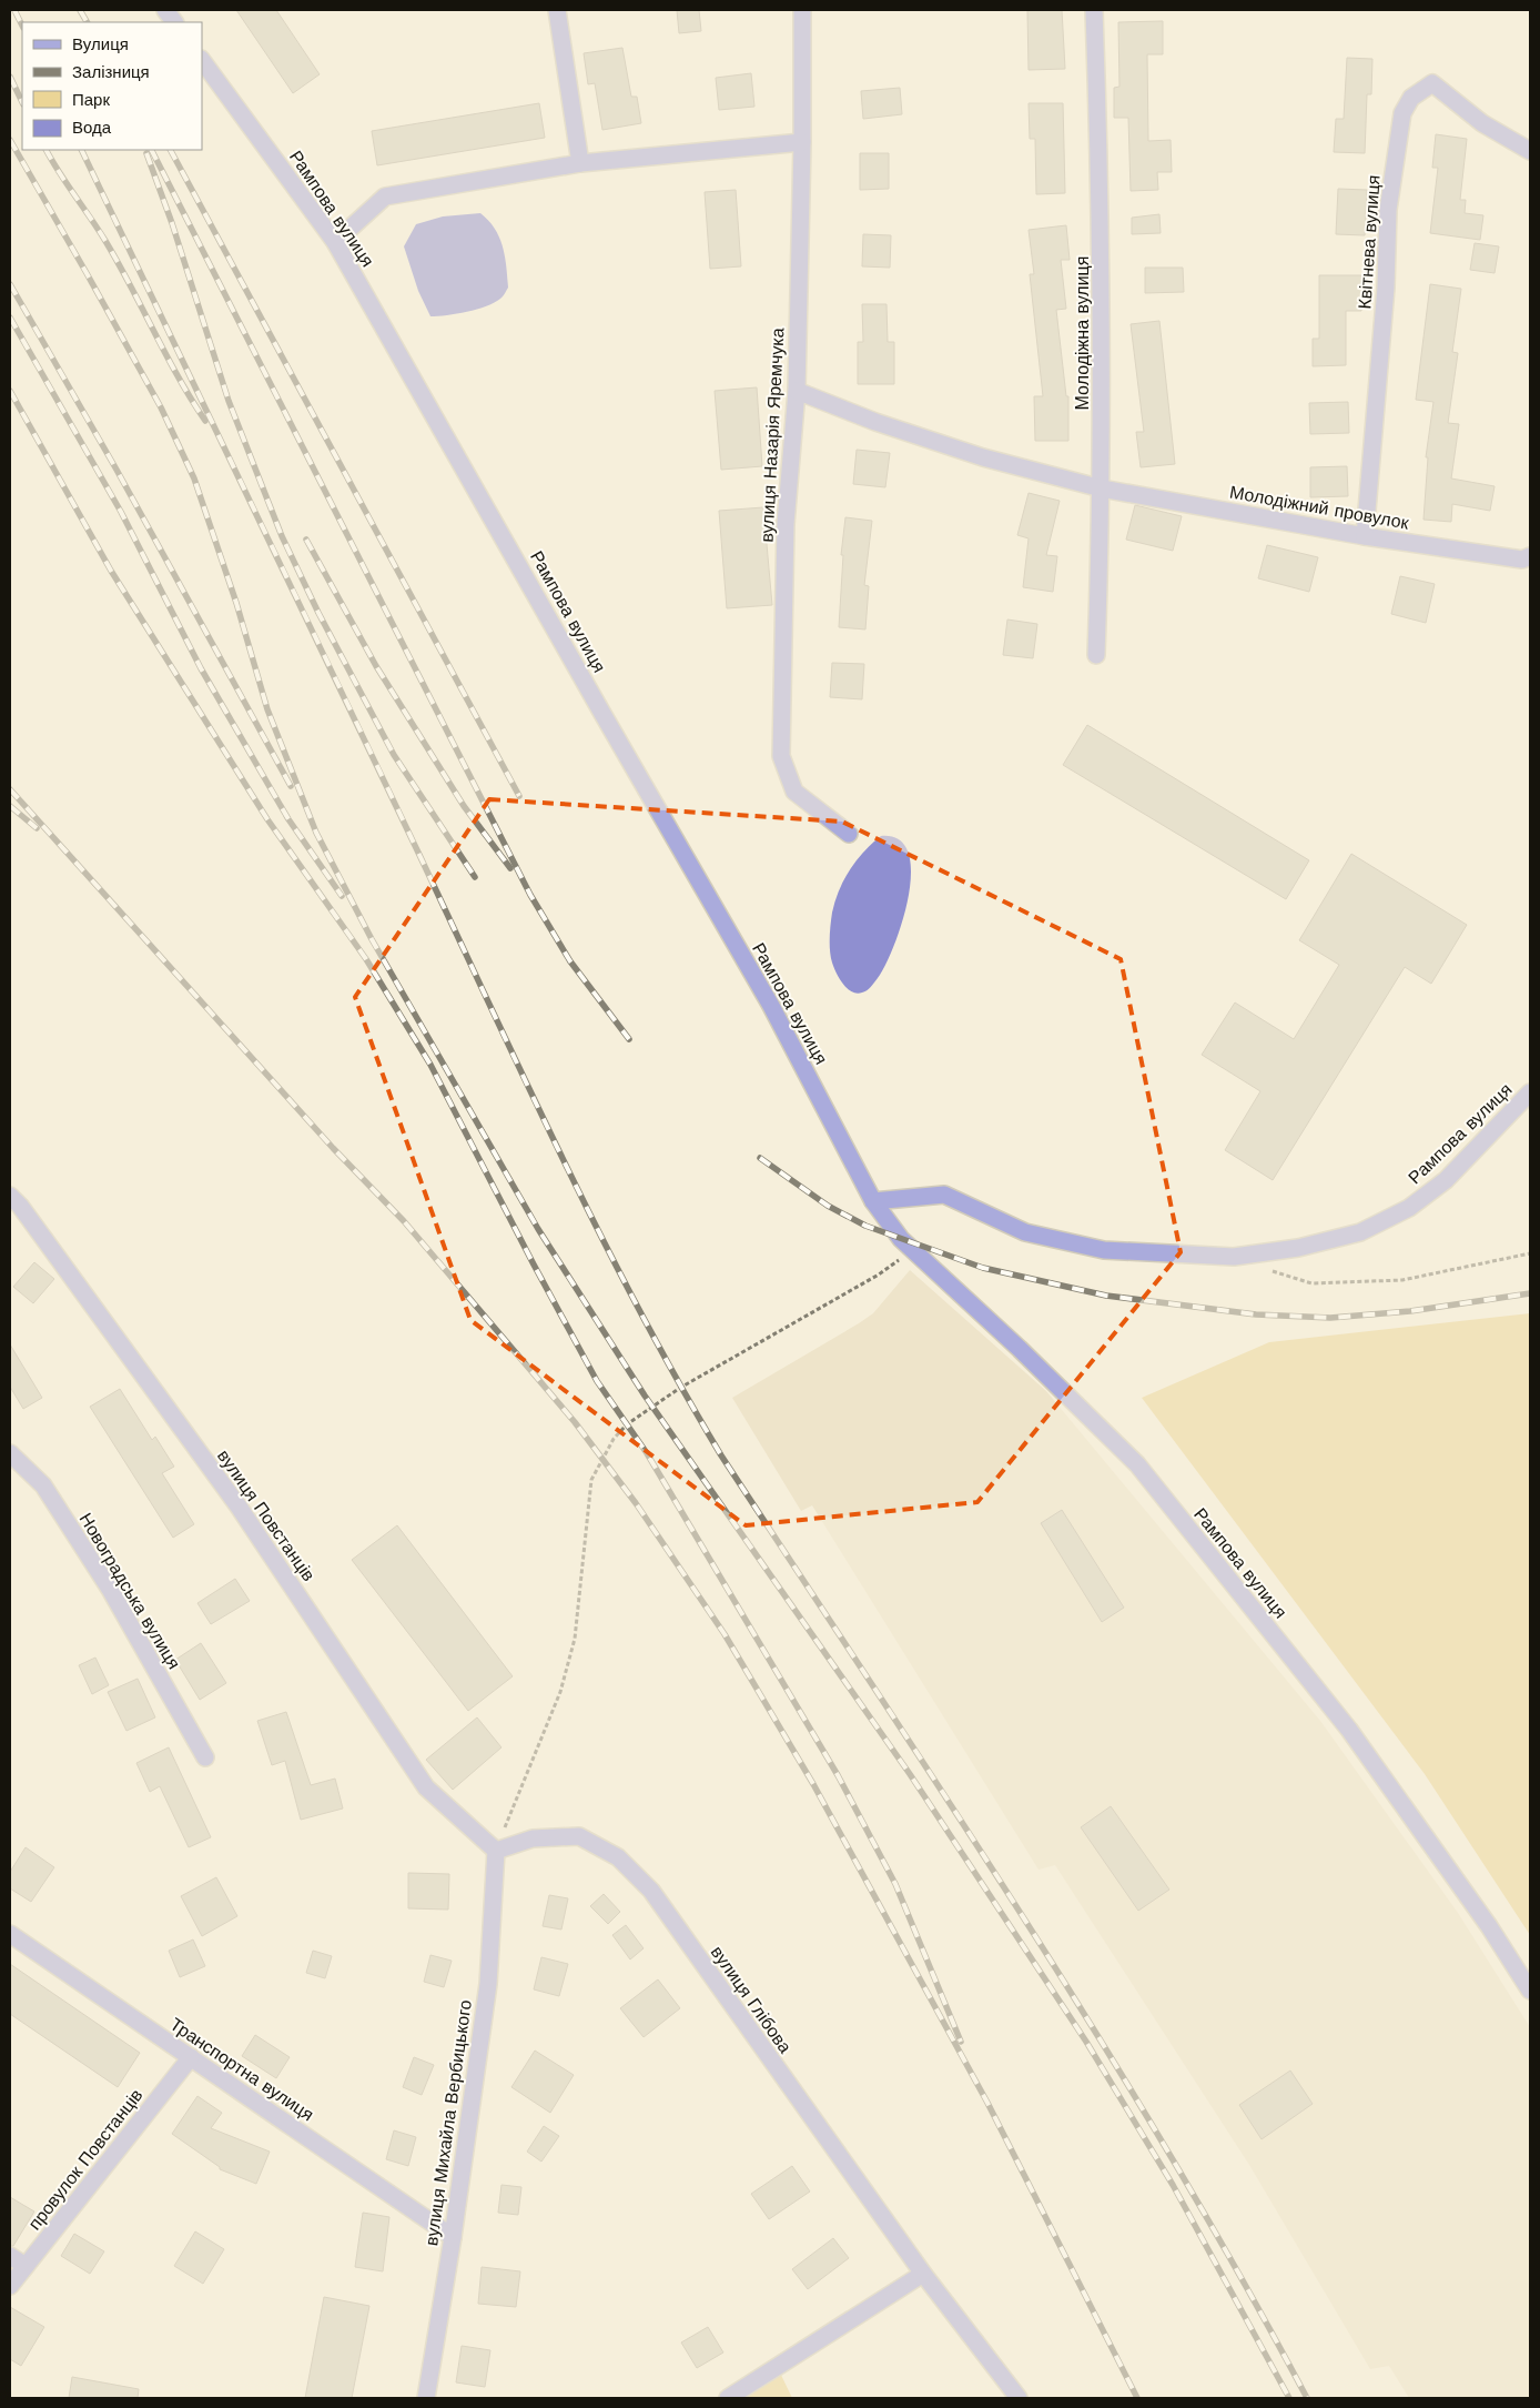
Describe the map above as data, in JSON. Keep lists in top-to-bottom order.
{
  "streets": {
    "street": [
      "Рампова вулиця",
      "Квітнева вулиця",
      "Молодіжна вулиця",
      "вулиця Назарія Яремчука",
      "Молодіжний провулок",
      "вулиця Повстанців",
      "Новоградська вулиця",
      "вулиця Глібова",
      "Транспортна вулиця",
      "вулиця Михайла Вербицького",
      "провулок Повстанців"
    ]
  },
  "crossings": [
    ["Квітнева вулиця", "Молодіжний провулок"],
    ["Молодіжна вулиця", "Молодіжний провулок"],
    ["вулиця Назарія Яремчука", "Молодіжний провулок"],
    ["вулиця Повстанців", "вулиця Глібова"],
    ["вулиця Повстанців", "вулиця Михайла Вербицького"],
    ["вулиця Глібова", "вулиця Михайла Вербицького"],
    ["Транспортна вулиця", "вулиця Михайла Вербицького"],
    ["Транспортна вулиця", "провулок Повстанців"]
  ],
  "legend": [
    "Вулиця",
    "Залізниця",
    "Парк",
    "Вода"
  ]
}
